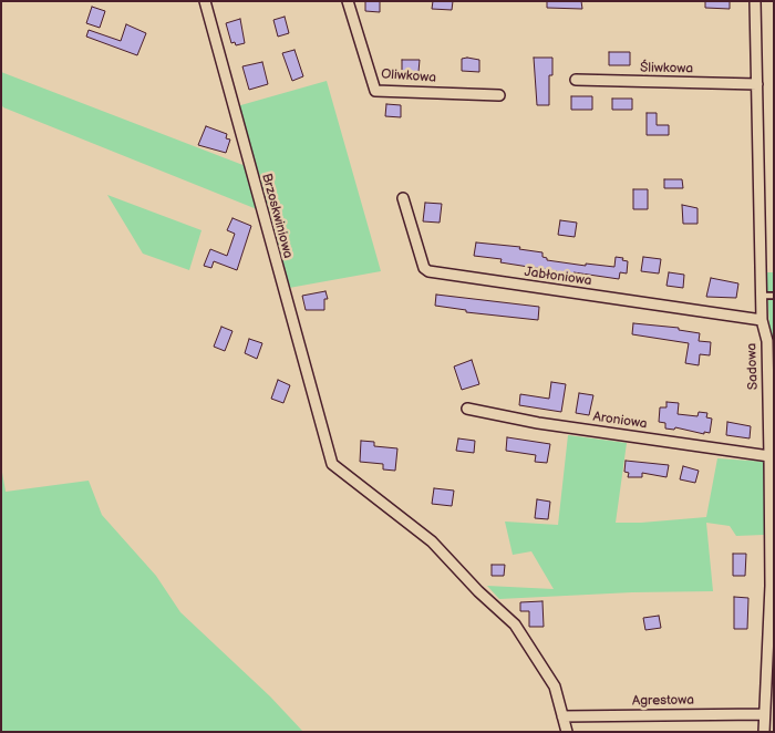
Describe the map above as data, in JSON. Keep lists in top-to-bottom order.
{
  "streets": {
    "street": [
      "Śliwkowa",
      "Oliwkowa",
      "Brzoskwiniowa",
      "Jabłoniowa",
      "Sadowa",
      "Aroniowa",
      "Agrestowa"
    ]
  },
  "crossings": [
    ["Śliwkowa", "Sadowa"],
    ["Brzoskwiniowa", "Agrestowa"],
    ["Jabłoniowa", "Sadowa"],
    ["Sadowa", "Aroniowa"],
    ["Sadowa", "Agrestowa"]
  ]
}
